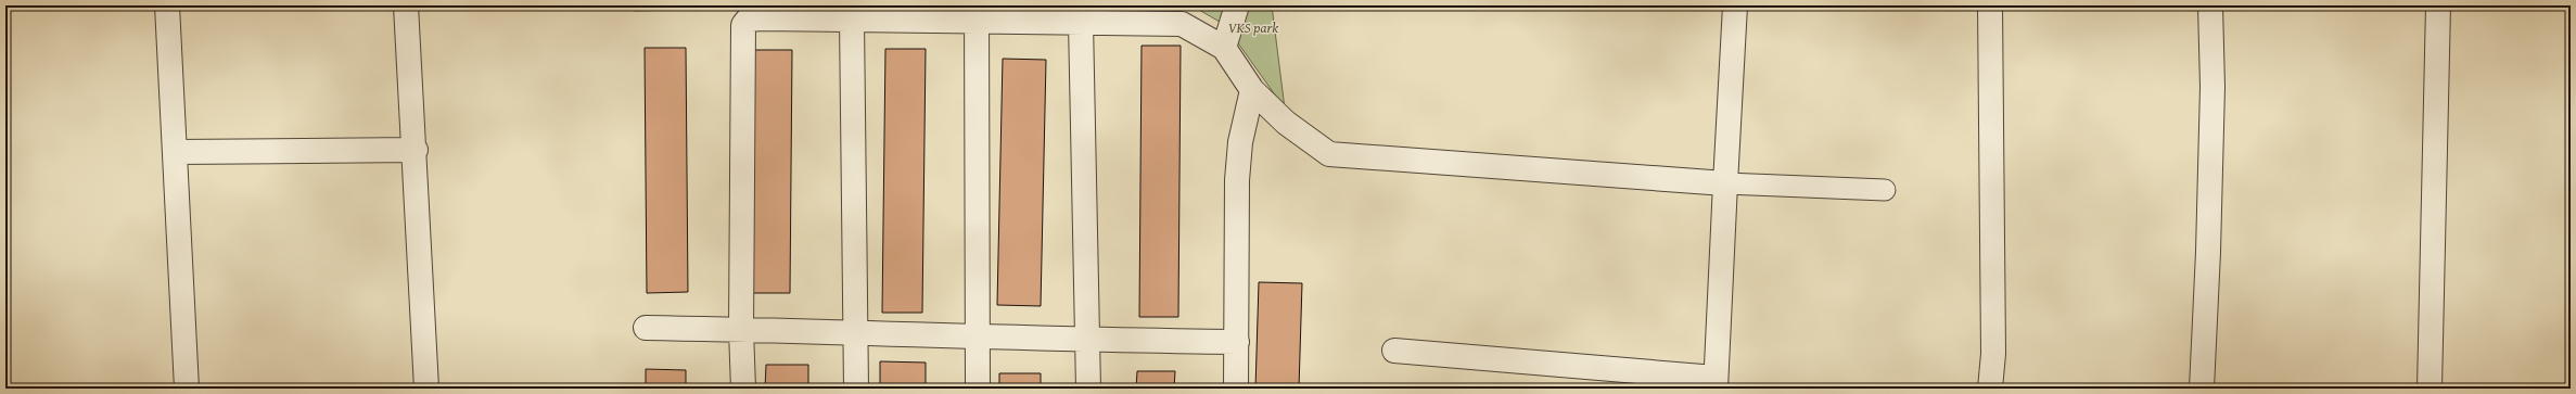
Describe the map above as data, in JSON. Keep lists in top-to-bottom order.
{
  "parks": ["VKS park"]
}
